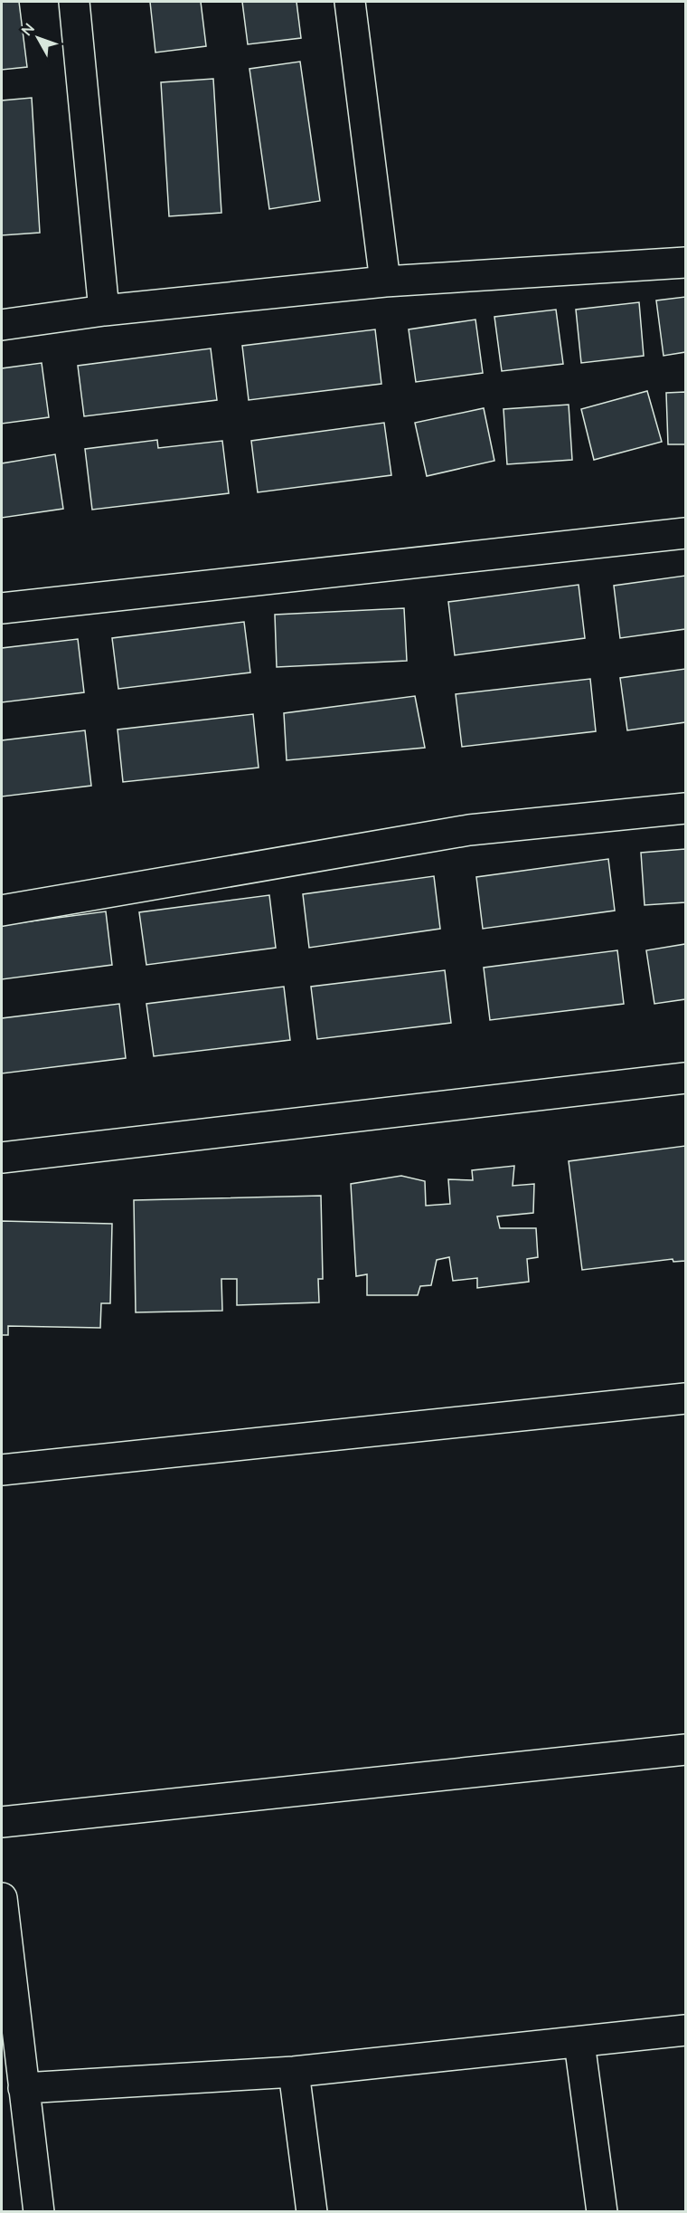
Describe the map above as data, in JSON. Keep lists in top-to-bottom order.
{
  "north": "top left"
}
